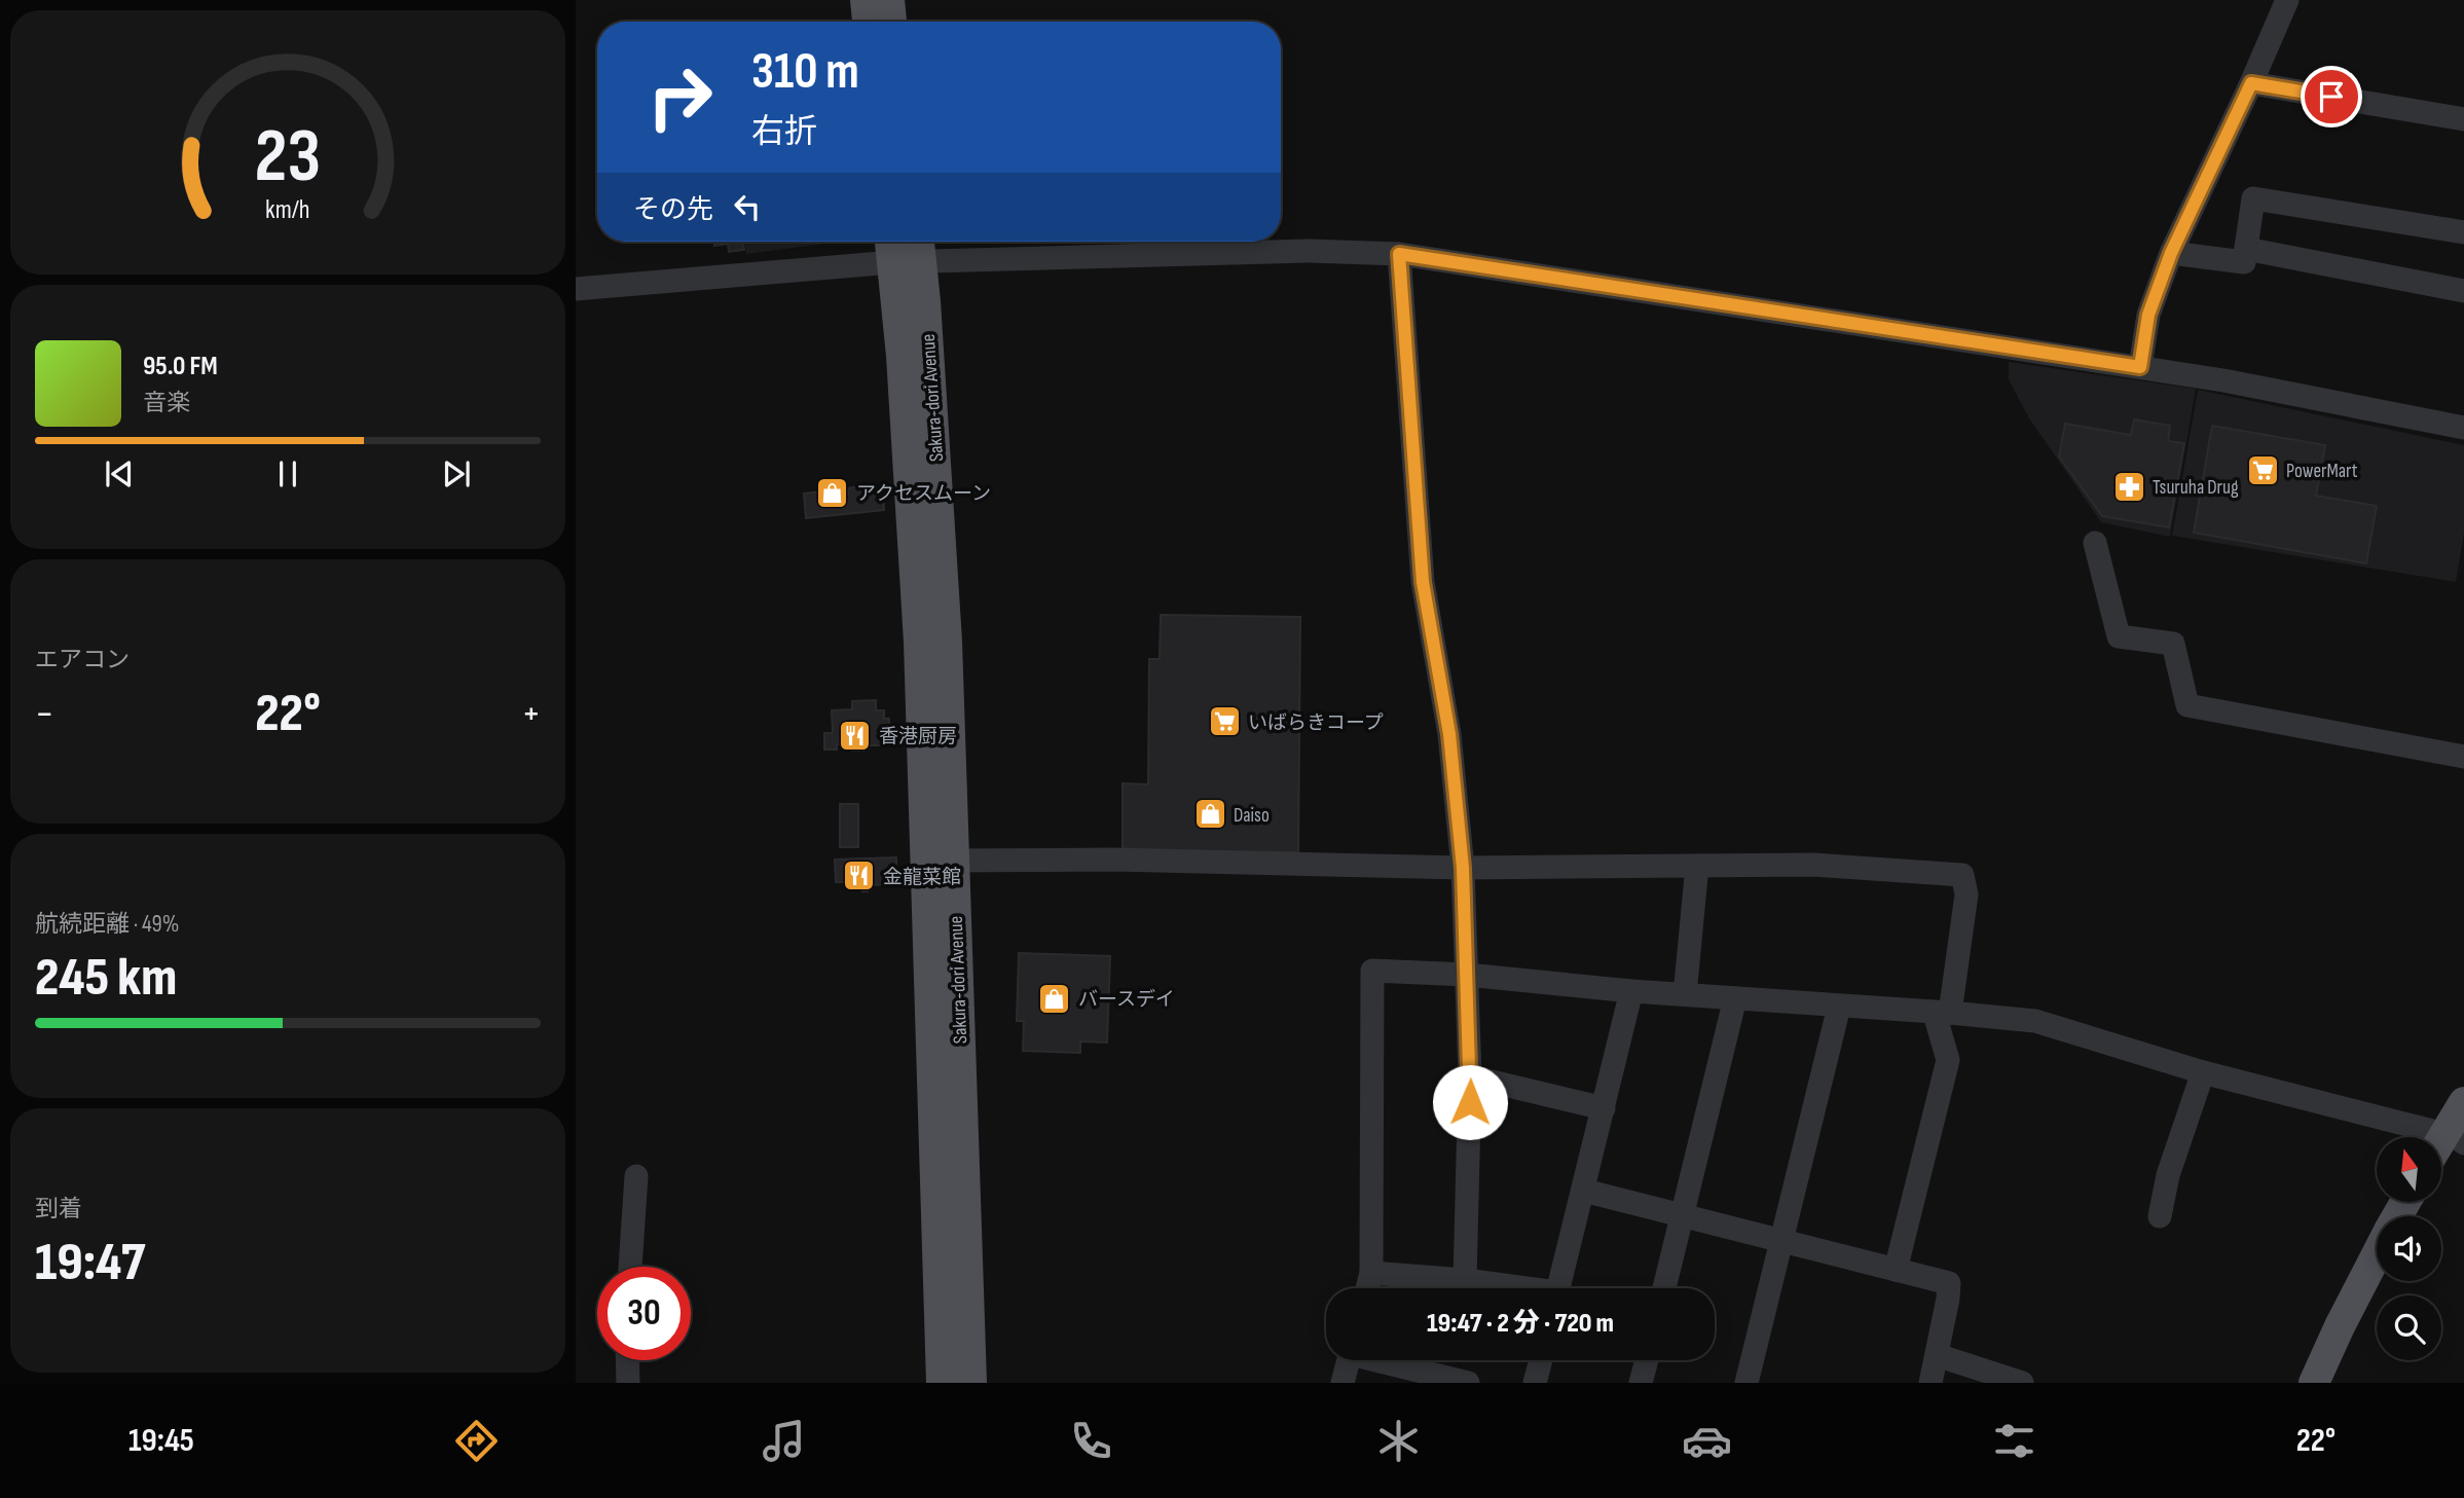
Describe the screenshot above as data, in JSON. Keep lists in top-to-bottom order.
{
  "streets": {
    "main road": ["Sakura-dori Avenue"]
  },
  "places": {
    "supermarket": ["PowerMart", "いばらきコープ"],
    "pharmacy": ["Tsuruha Drug"],
    "shop": ["アクセスムーン", "Daiso", "バースデイ"],
    "restaurant": ["香港厨房", "金龍菜館"]
  },
  "north": "top",
  "page": {
    "turn": ["310 m", "右折"],
    "then": "その先",
    "song": ["95.0 FM", "音楽"],
    "tile": [
      "エアコン",
      ["航続距離 · 49%", "245 km"],
      ["到着", "19:47"]
    ],
    "heat": ["−", "22°", "+"],
    "limit": "30",
    "trip": "19:47 · 2 分 · 720 m",
    "tabs": ["19:45", "22°"],
    "gauge": ["23", "km/h"]
  }
}
